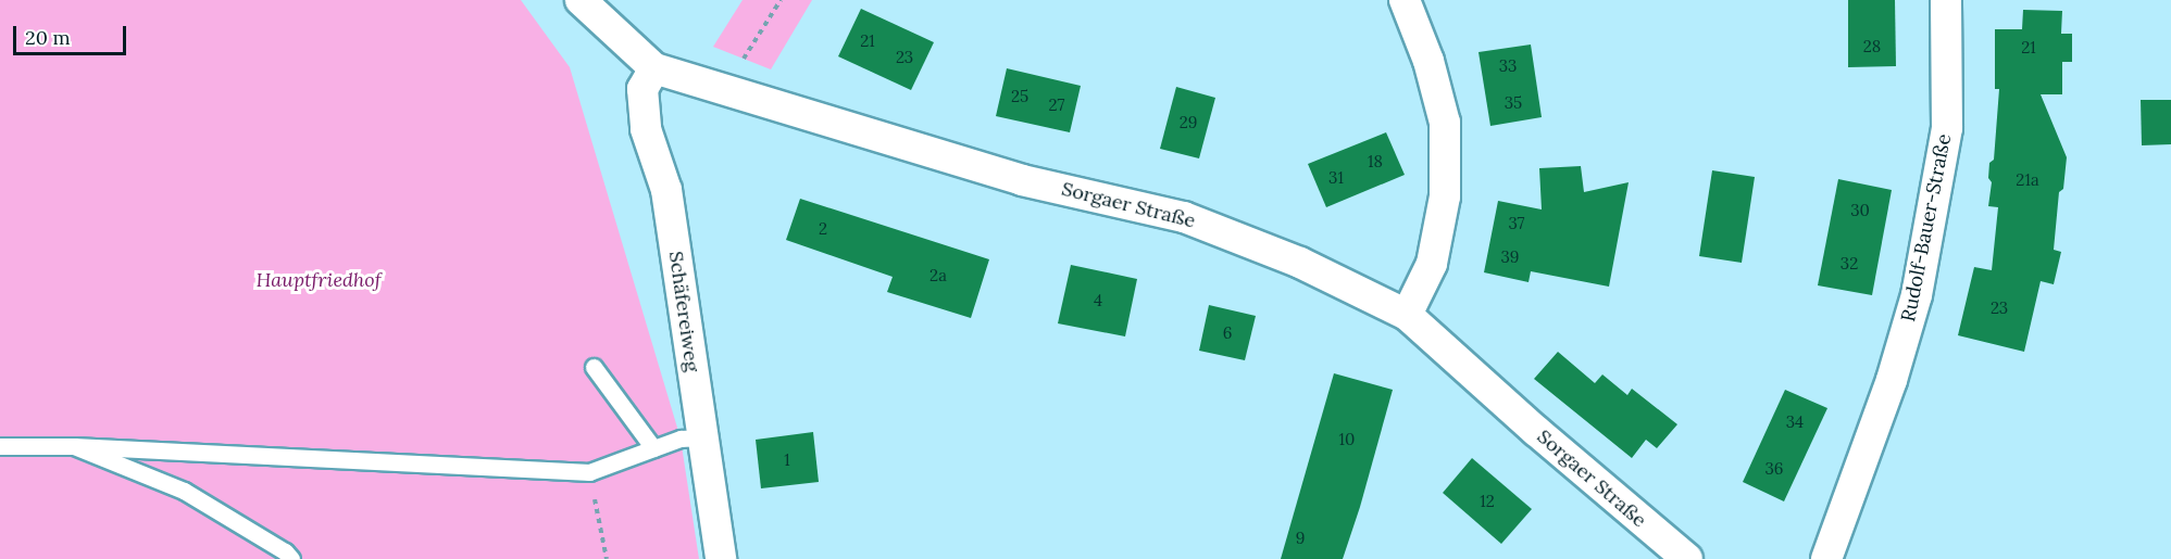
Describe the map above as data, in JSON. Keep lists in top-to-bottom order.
{
  "streets": {
    "street": ["Sorgaer Straße", "Rudolf-Bauer-Straße", "Schäfereiweg"]
  },
  "crossings": [
    ["Sorgaer Straße", "Schäfereiweg"]
  ],
  "parks": ["Hauptfriedhof"],
  "house_numbers": [
    "21",
    "28",
    "21",
    "23",
    "33",
    "25",
    "35",
    "27",
    "29",
    "18",
    "31",
    "21a",
    "30",
    "37",
    "2",
    "39",
    "32",
    "2a",
    "4",
    "23",
    "6",
    "34",
    "10",
    "1",
    "36",
    "12",
    "9"
  ],
  "scale_bar": "20 m"
}
